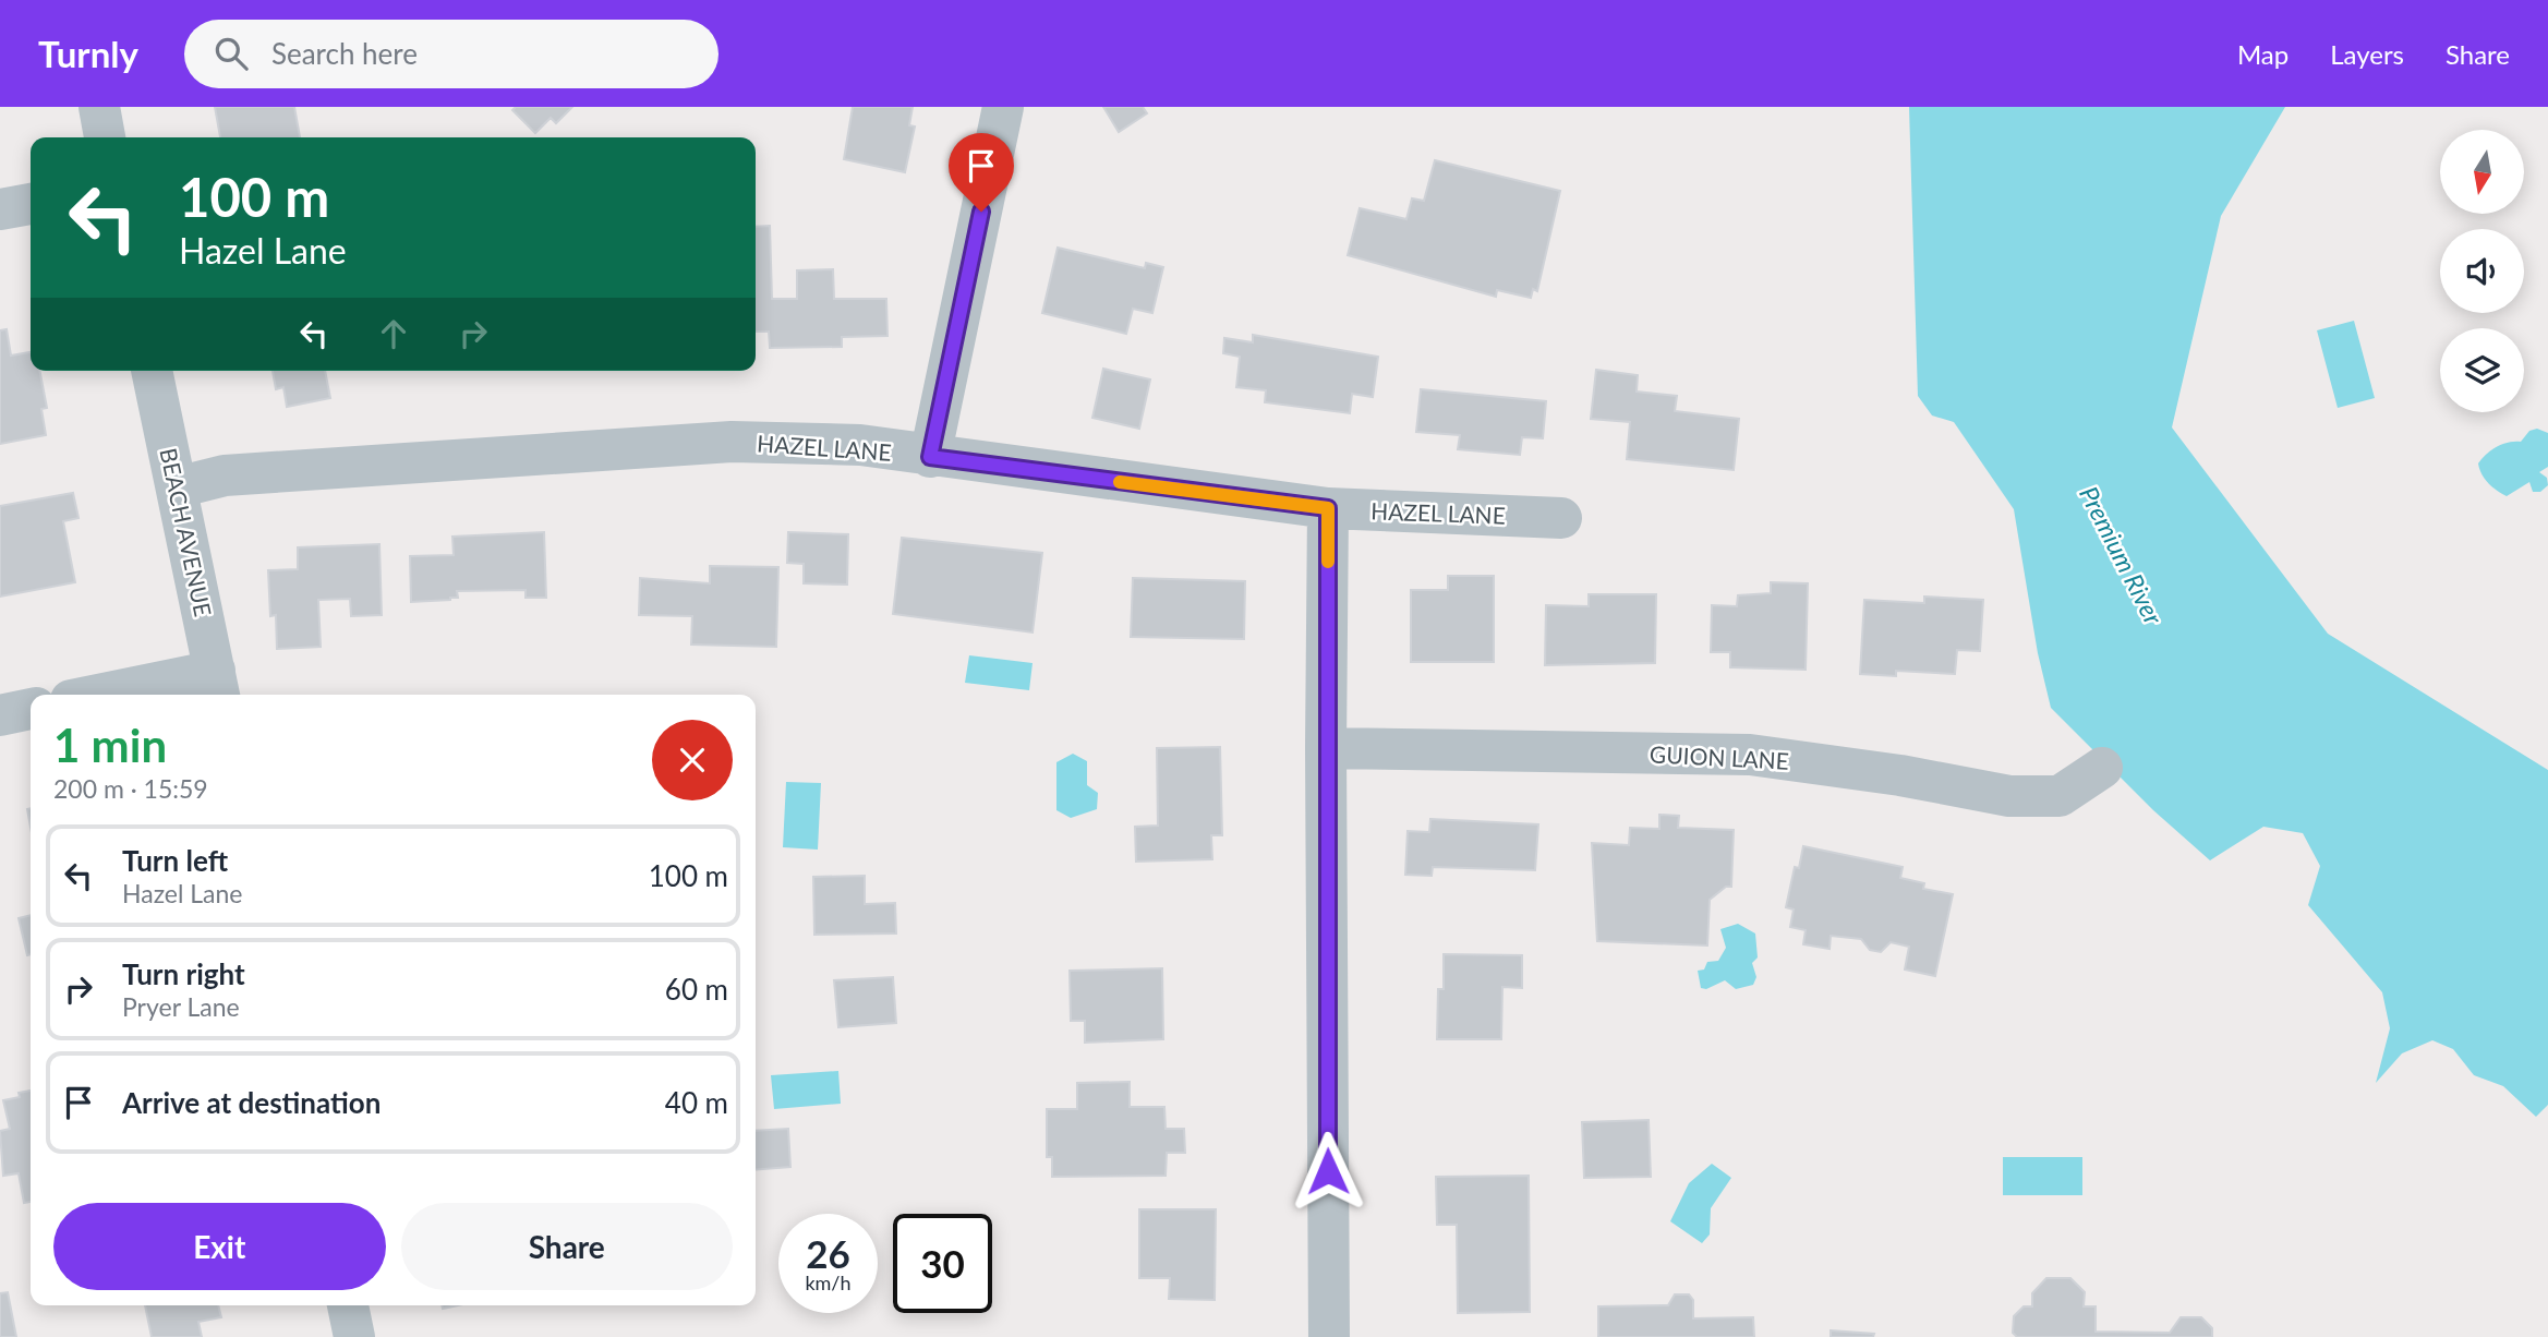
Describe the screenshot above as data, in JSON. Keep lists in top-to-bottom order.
{
  "streets": {
    "street": ["HAZEL LANE", "BEACH AVENUE", "GUION LANE"]
  },
  "crossings": [
    ["HAZEL LANE", "BEACH AVENUE"]
  ],
  "water": ["Premium River"],
  "north": "bottom",
  "page": {
    "header": "Turnly",
    "search": "Search here",
    "nav": ["Map", "Layers", "Share"],
    "turn": ["100 m", "Hazel Lane"],
    "heading": ["1 min", "200 m · 15:59"],
    "list": [
      {
        "name": "Turn left",
        "note": "Hazel Lane",
        "value": "100 m"
      },
      {
        "name": "Turn right",
        "note": "Pryer Lane",
        "value": "60 m"
      },
      {
        "name": "Arrive at destination",
        "value": "40 m"
      }
    ],
    "buttons": ["Exit", "Share"],
    "speed": "26 km/h",
    "limit": "30"
  }
}
